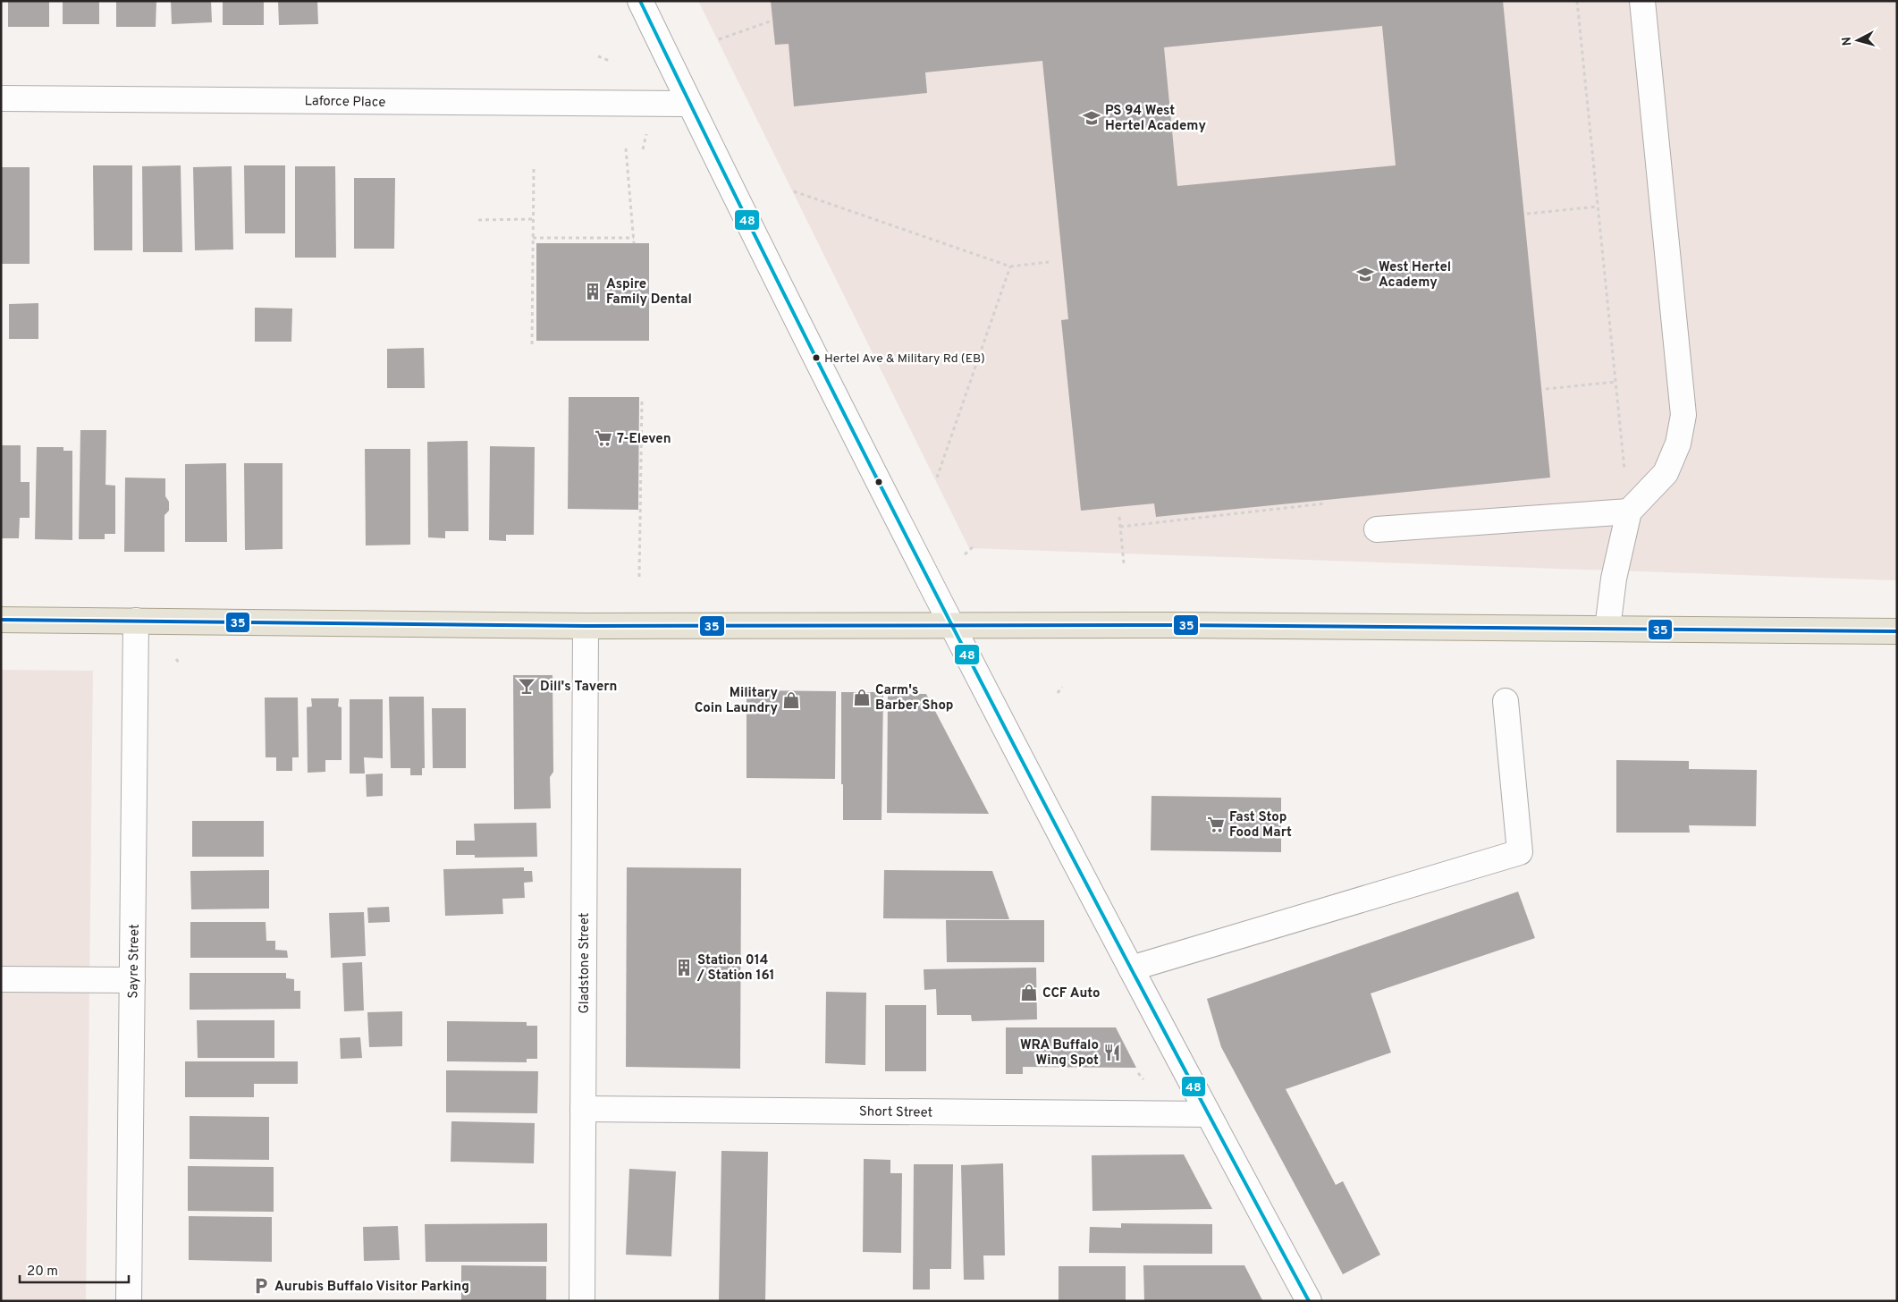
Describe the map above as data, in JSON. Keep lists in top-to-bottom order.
{
  "streets": {
    "street": [
      "Laforce Place",
      "Sayre Street",
      "Gladstone Street",
      "Short Street"
    ]
  },
  "crossings": [
    ["Gladstone Street", "Short Street"]
  ],
  "places": {
    "school or university": ["PS 94 West Hertel Academy", "West Hertel Academy"],
    "building": ["Aspire Family Dental", "Station 014 / Station 161"],
    "other": ["Hertel Ave & Military Rd (EB)"],
    "supermarket": ["7-Eleven", "Fast Stop Food Mart"],
    "bar": ["Dill's Tavern"],
    "shop": ["Carm's Barber Shop", "Military Coin Laundry", "CCF Auto"],
    "restaurant": ["WRA Buffalo Wing Spot"],
    "parking": ["Aurubis Buffalo Visitor Parking"]
  },
  "lines": ["transit line 48", "transit line 35"],
  "scale_bar": "20 m",
  "north": "left"
}
